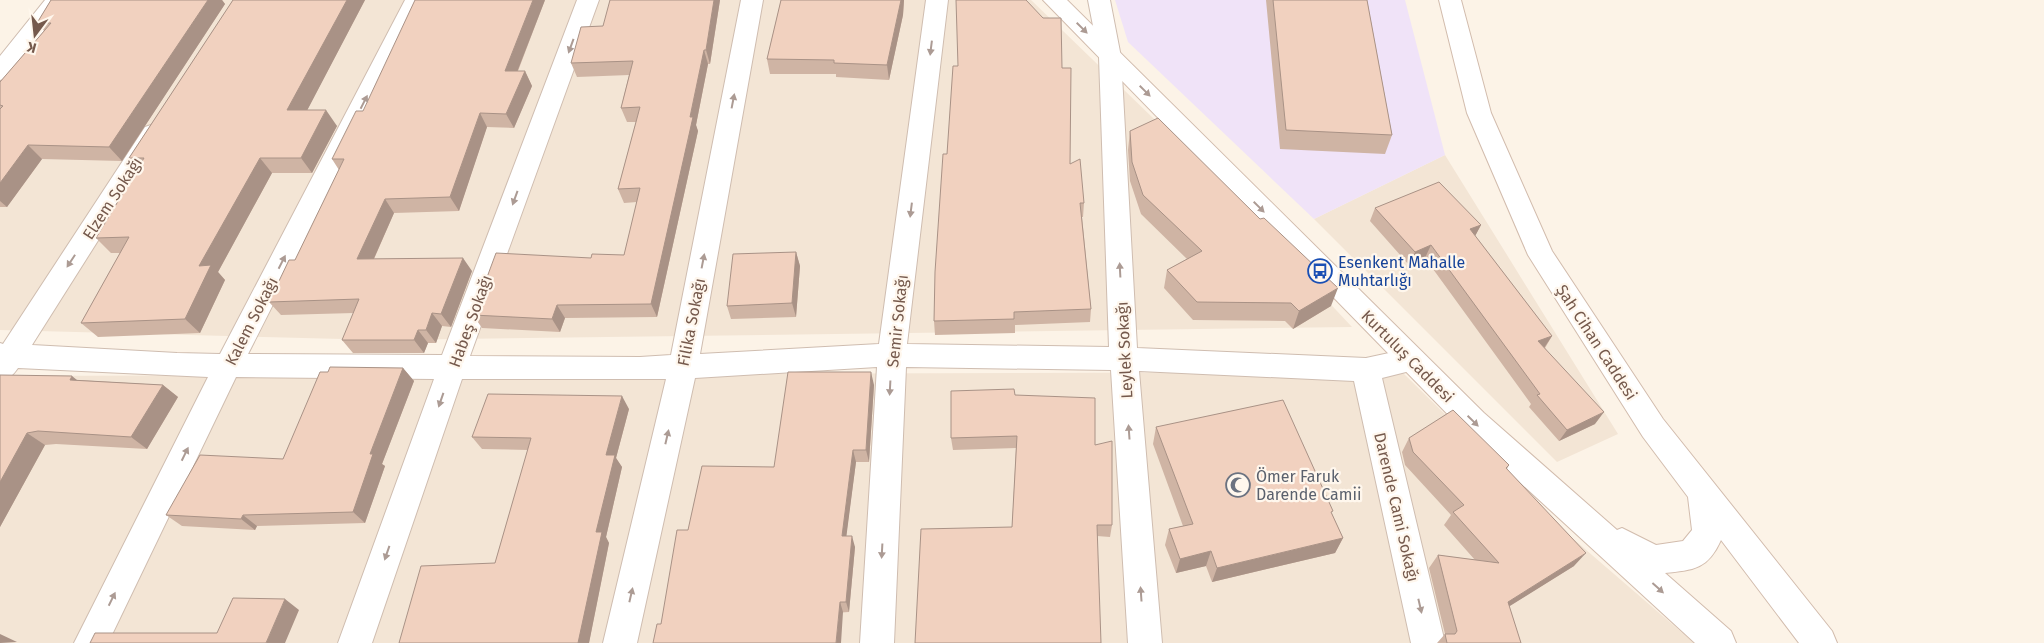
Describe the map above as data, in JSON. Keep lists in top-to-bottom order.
{
  "streets": {
    "street": [
      "Elzem Sokağı",
      "Kalem Sokağı",
      "Habeş Sokağı",
      "Semir Sokağı",
      "Filika Sokağı",
      "Şah Cihan Caddesi",
      "Leylek Sokağı",
      "Kurtuluş Caddesi",
      "Darende Cami Sokağı"
    ]
  },
  "crossings": [
    ["Leylek Sokağı", "Kurtuluş Caddesi"]
  ],
  "one_way": [
    "Elzem Sokağı",
    "Kalem Sokağı",
    "Habeş Sokağı",
    "Semir Sokağı",
    "Filika Sokağı",
    "Leylek Sokağı",
    "Kurtuluş Caddesi",
    "Darende Cami Sokağı"
  ],
  "places": {
    "bus stop": ["Esenkent Mahalle Muhtarlığı"],
    "mosque": ["Ömer Faruk Darende Camii"]
  },
  "north": "bottom"
}
